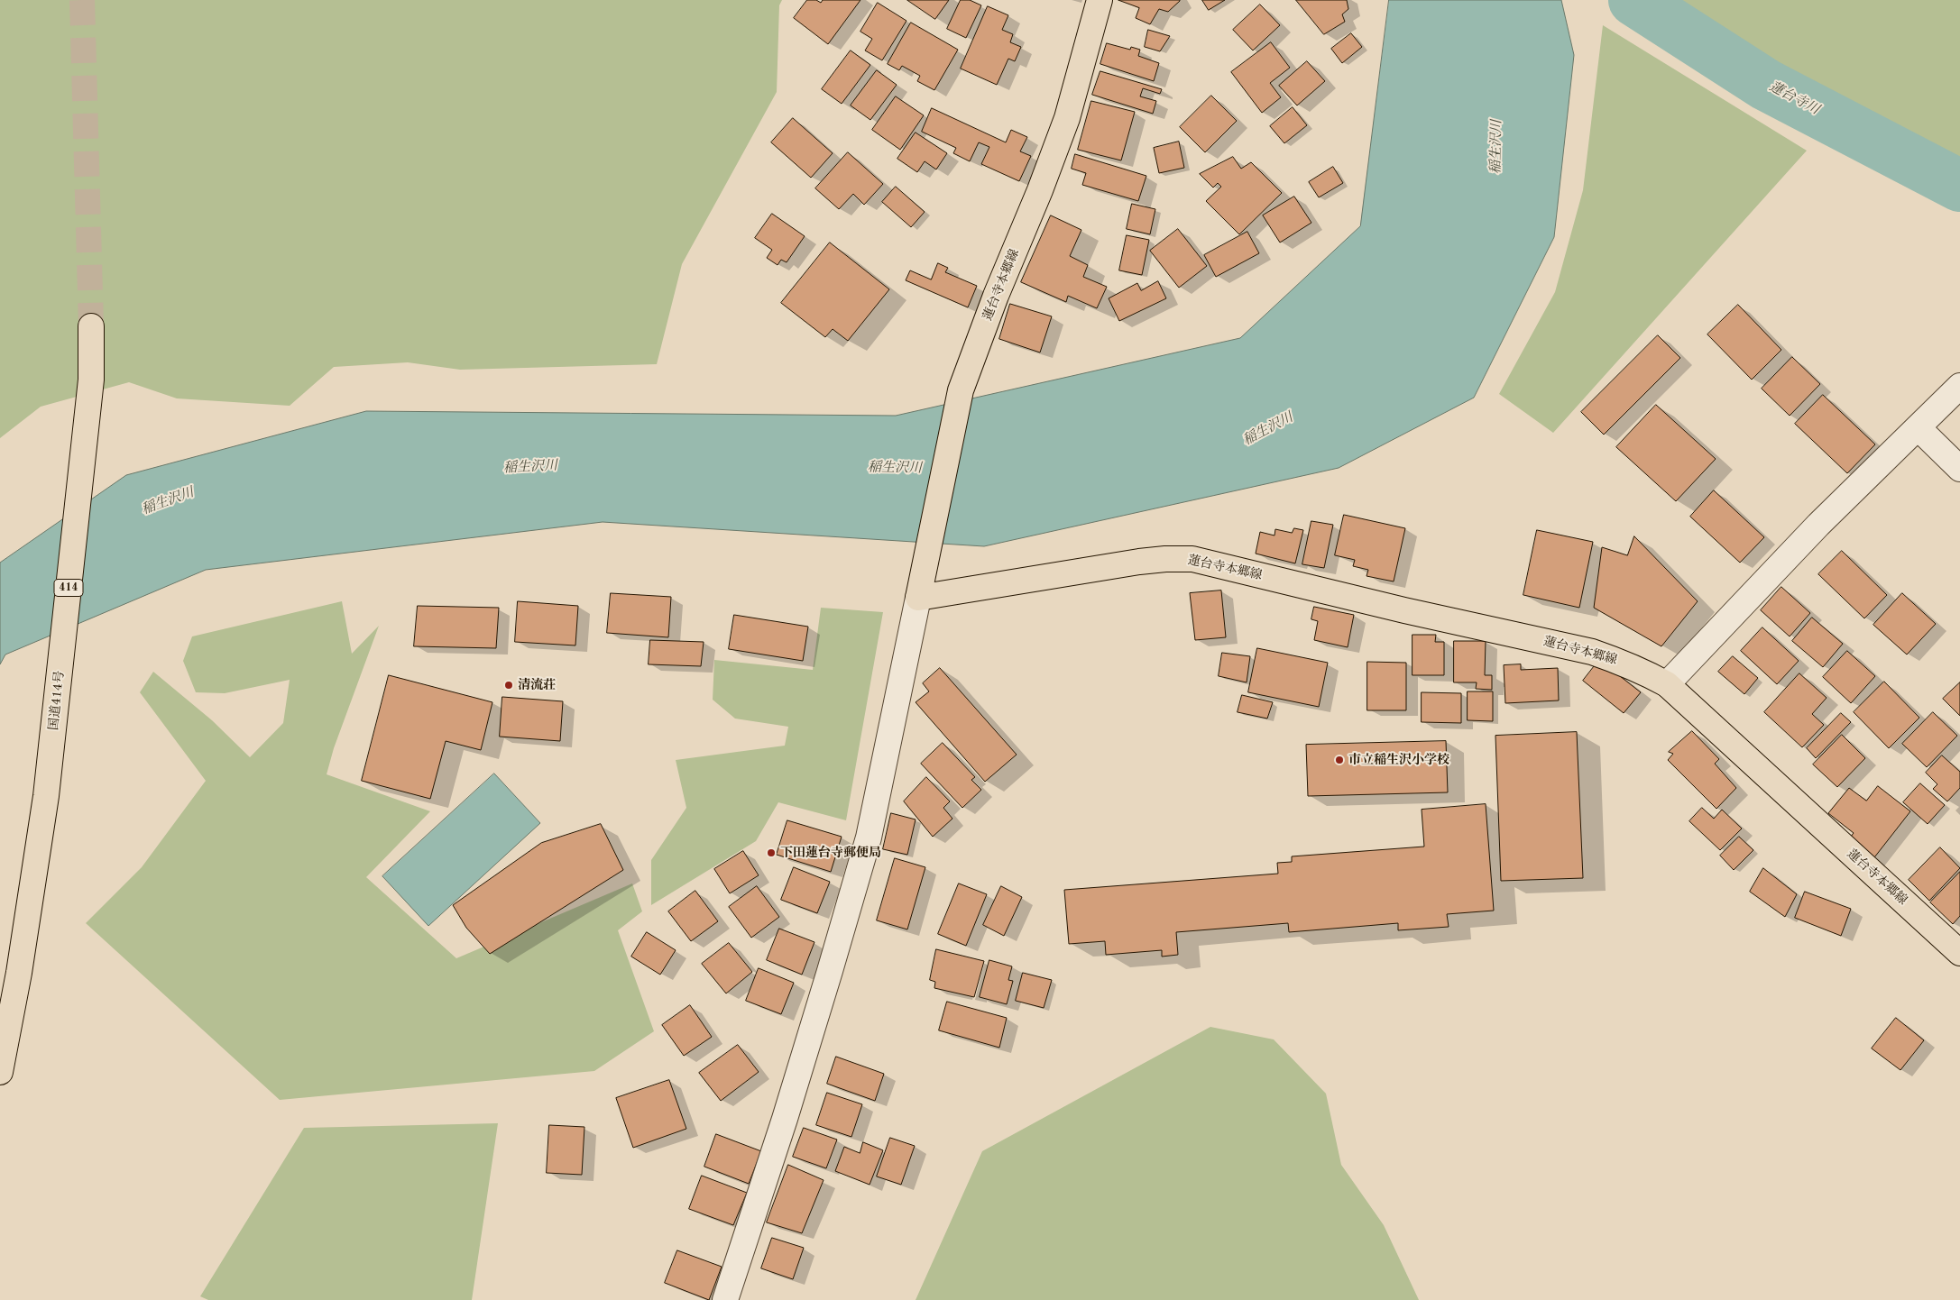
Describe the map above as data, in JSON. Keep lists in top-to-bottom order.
{
  "streets": {
    "main road": ["蓮台寺本郷線", "414", "国道414号"]
  },
  "water": ["蓮台寺川", "稲生沢川"],
  "places": ["清流荘", "市立稲生沢小学校", "下田蓮台寺郵便局"]
}
